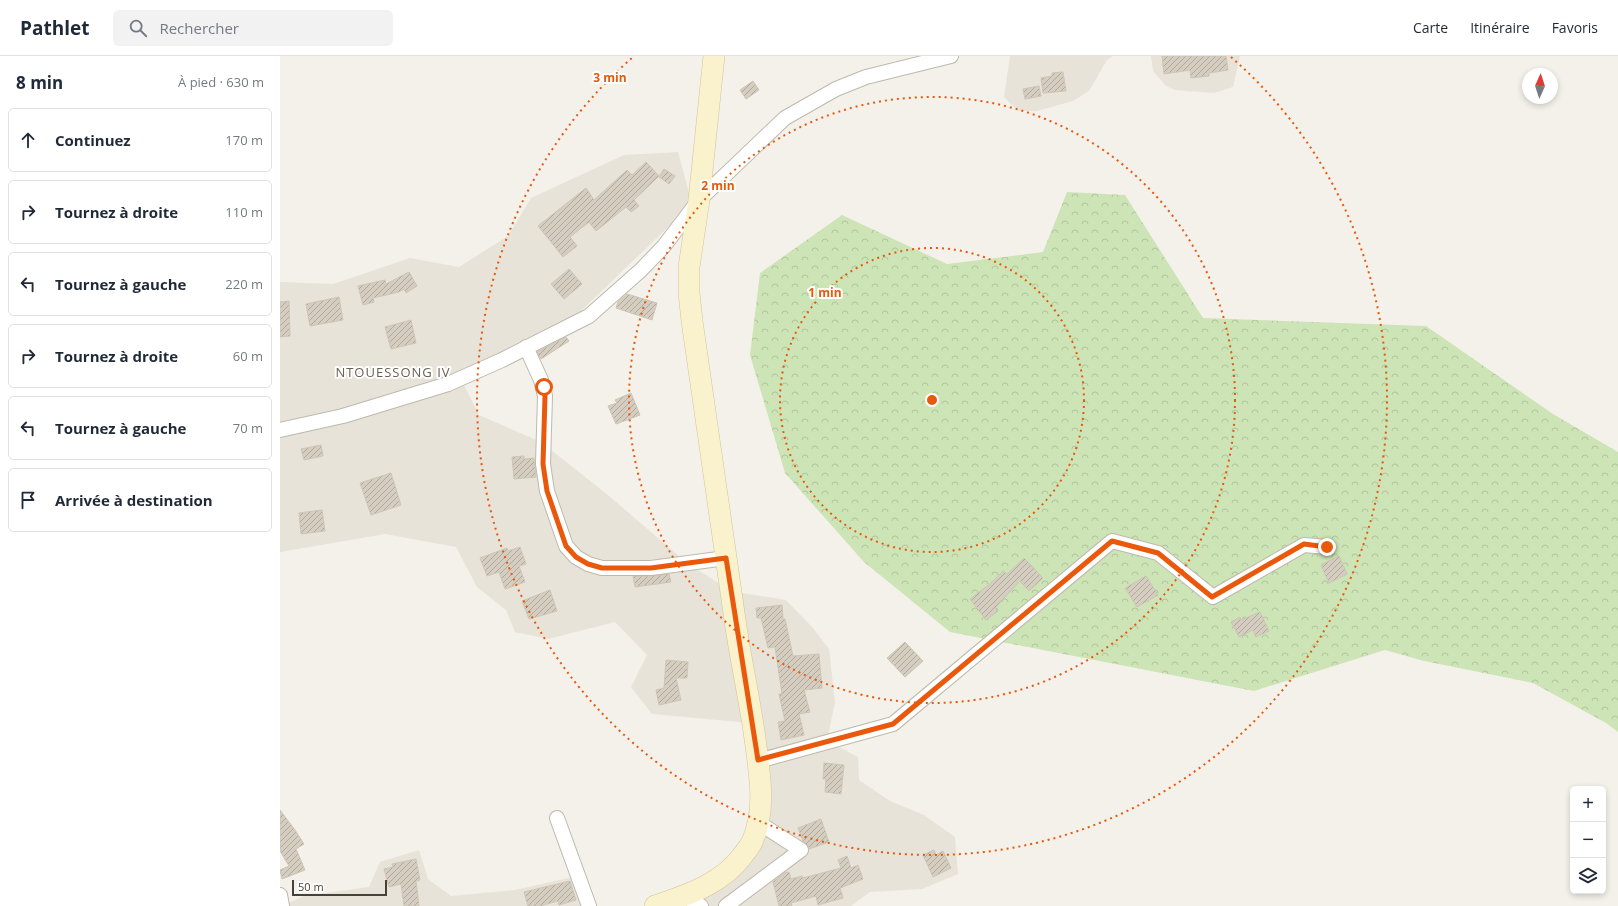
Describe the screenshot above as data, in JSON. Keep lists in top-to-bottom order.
{
  "districts": ["NTOUESSONG IV"],
  "scale_bar": "50 m",
  "north": "top",
  "page": {
    "header": "Pathlet",
    "search": "Rechercher",
    "nav": ["Carte", "Itinéraire", "Favoris"],
    "heading": ["8 min", "À pied · 630 m"],
    "list": [
      ["Continuez", "170 m"],
      ["Tournez à droite", "110 m"],
      ["Tournez à gauche", "220 m"],
      ["Tournez à droite", "60 m"],
      ["Tournez à gauche", "70 m"],
      "Arrivée à destination"
    ],
    "map_buttons": ["+", "−"],
    "scale": "50 m"
  },
  "rings": ["3 min", "2 min", "1 min"]
}
